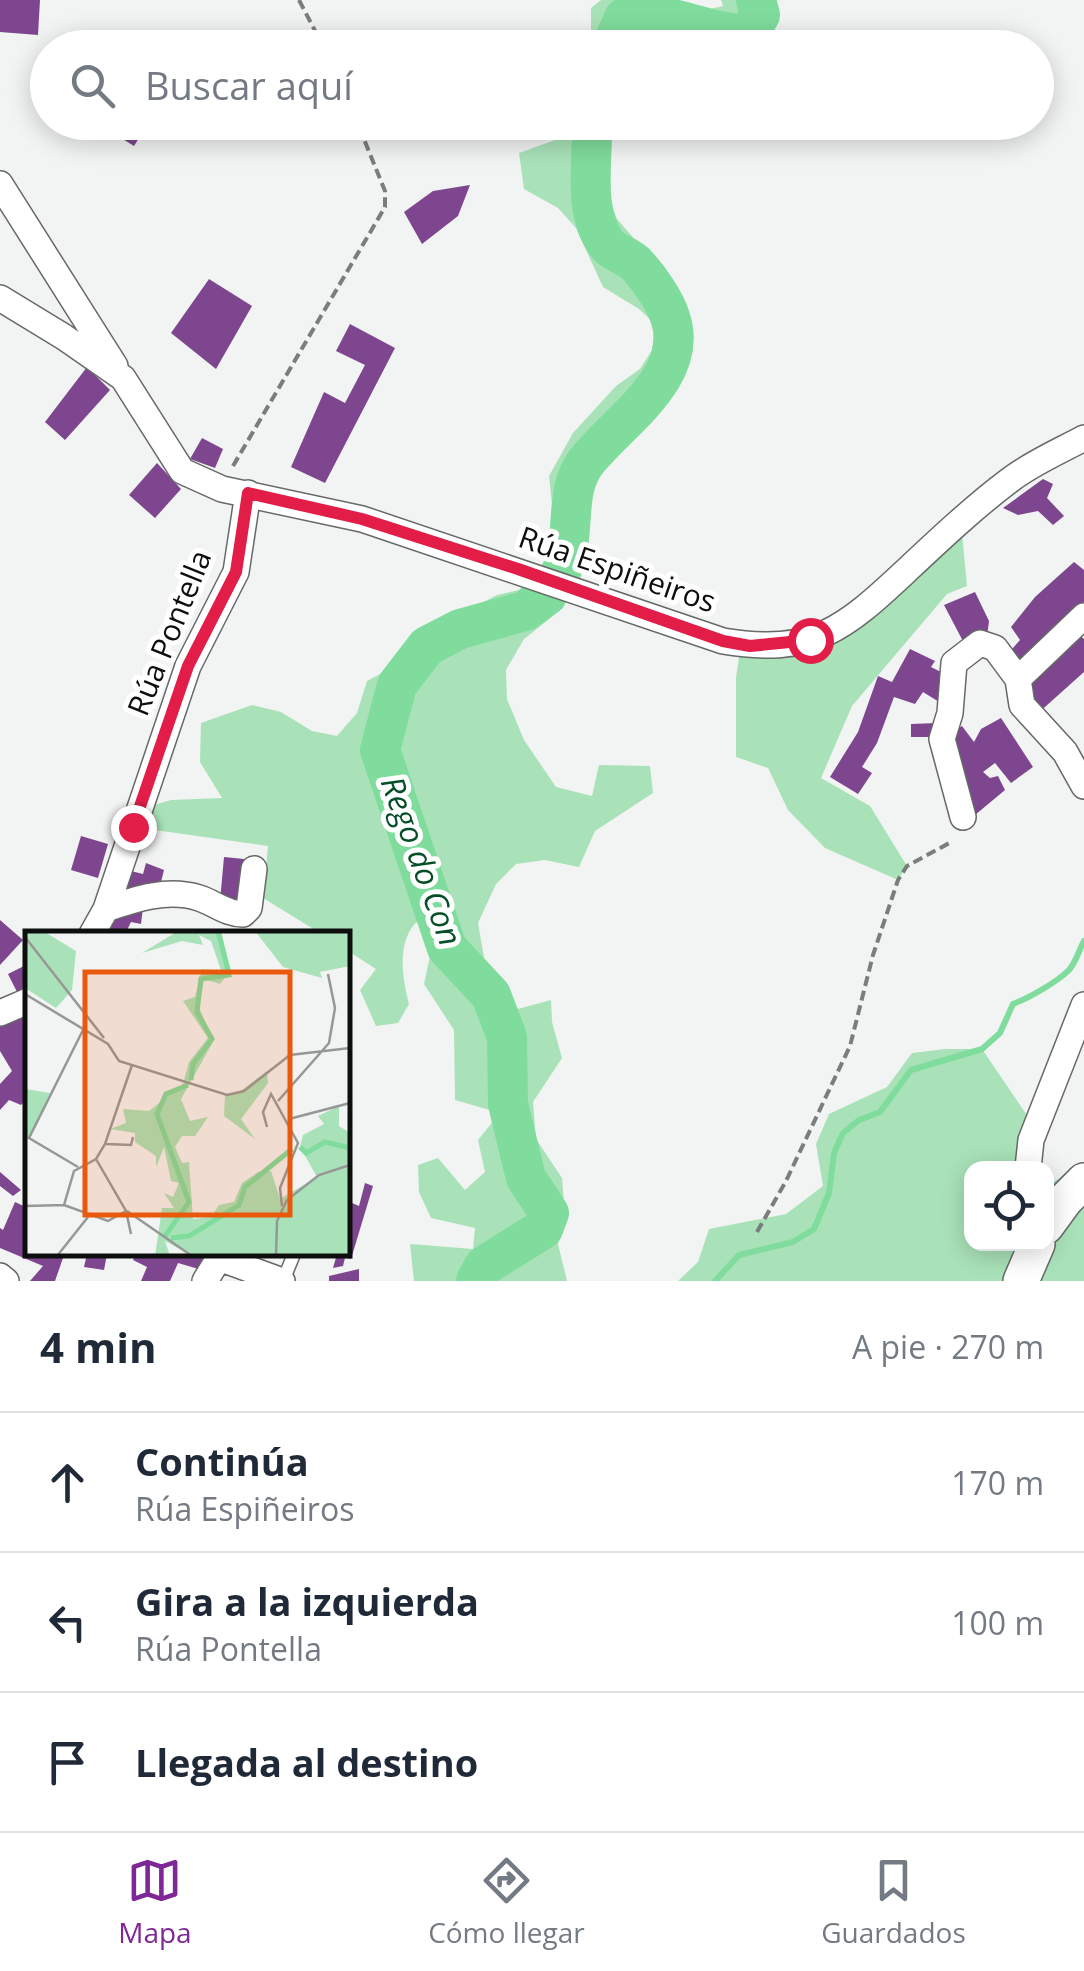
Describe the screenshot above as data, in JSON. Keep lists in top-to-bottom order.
{
  "streets": {
    "street": ["Rúa Espiñeiros", "Rúa Pontella"]
  },
  "crossings": [
    ["Rúa Espiñeiros", "Rúa Pontella"]
  ],
  "water": ["Rego do Con"],
  "page": {
    "search": "Buscar aquí",
    "heading": ["4 min", "A pie · 270 m"],
    "list": [
      ["Continúa", "Rúa Espiñeiros", "170 m"],
      ["Gira a la izquierda", "Rúa Pontella", "100 m"],
      "Llegada al destino"
    ],
    "nav": ["Mapa", "Cómo llegar", "Guardados"]
  }
}
